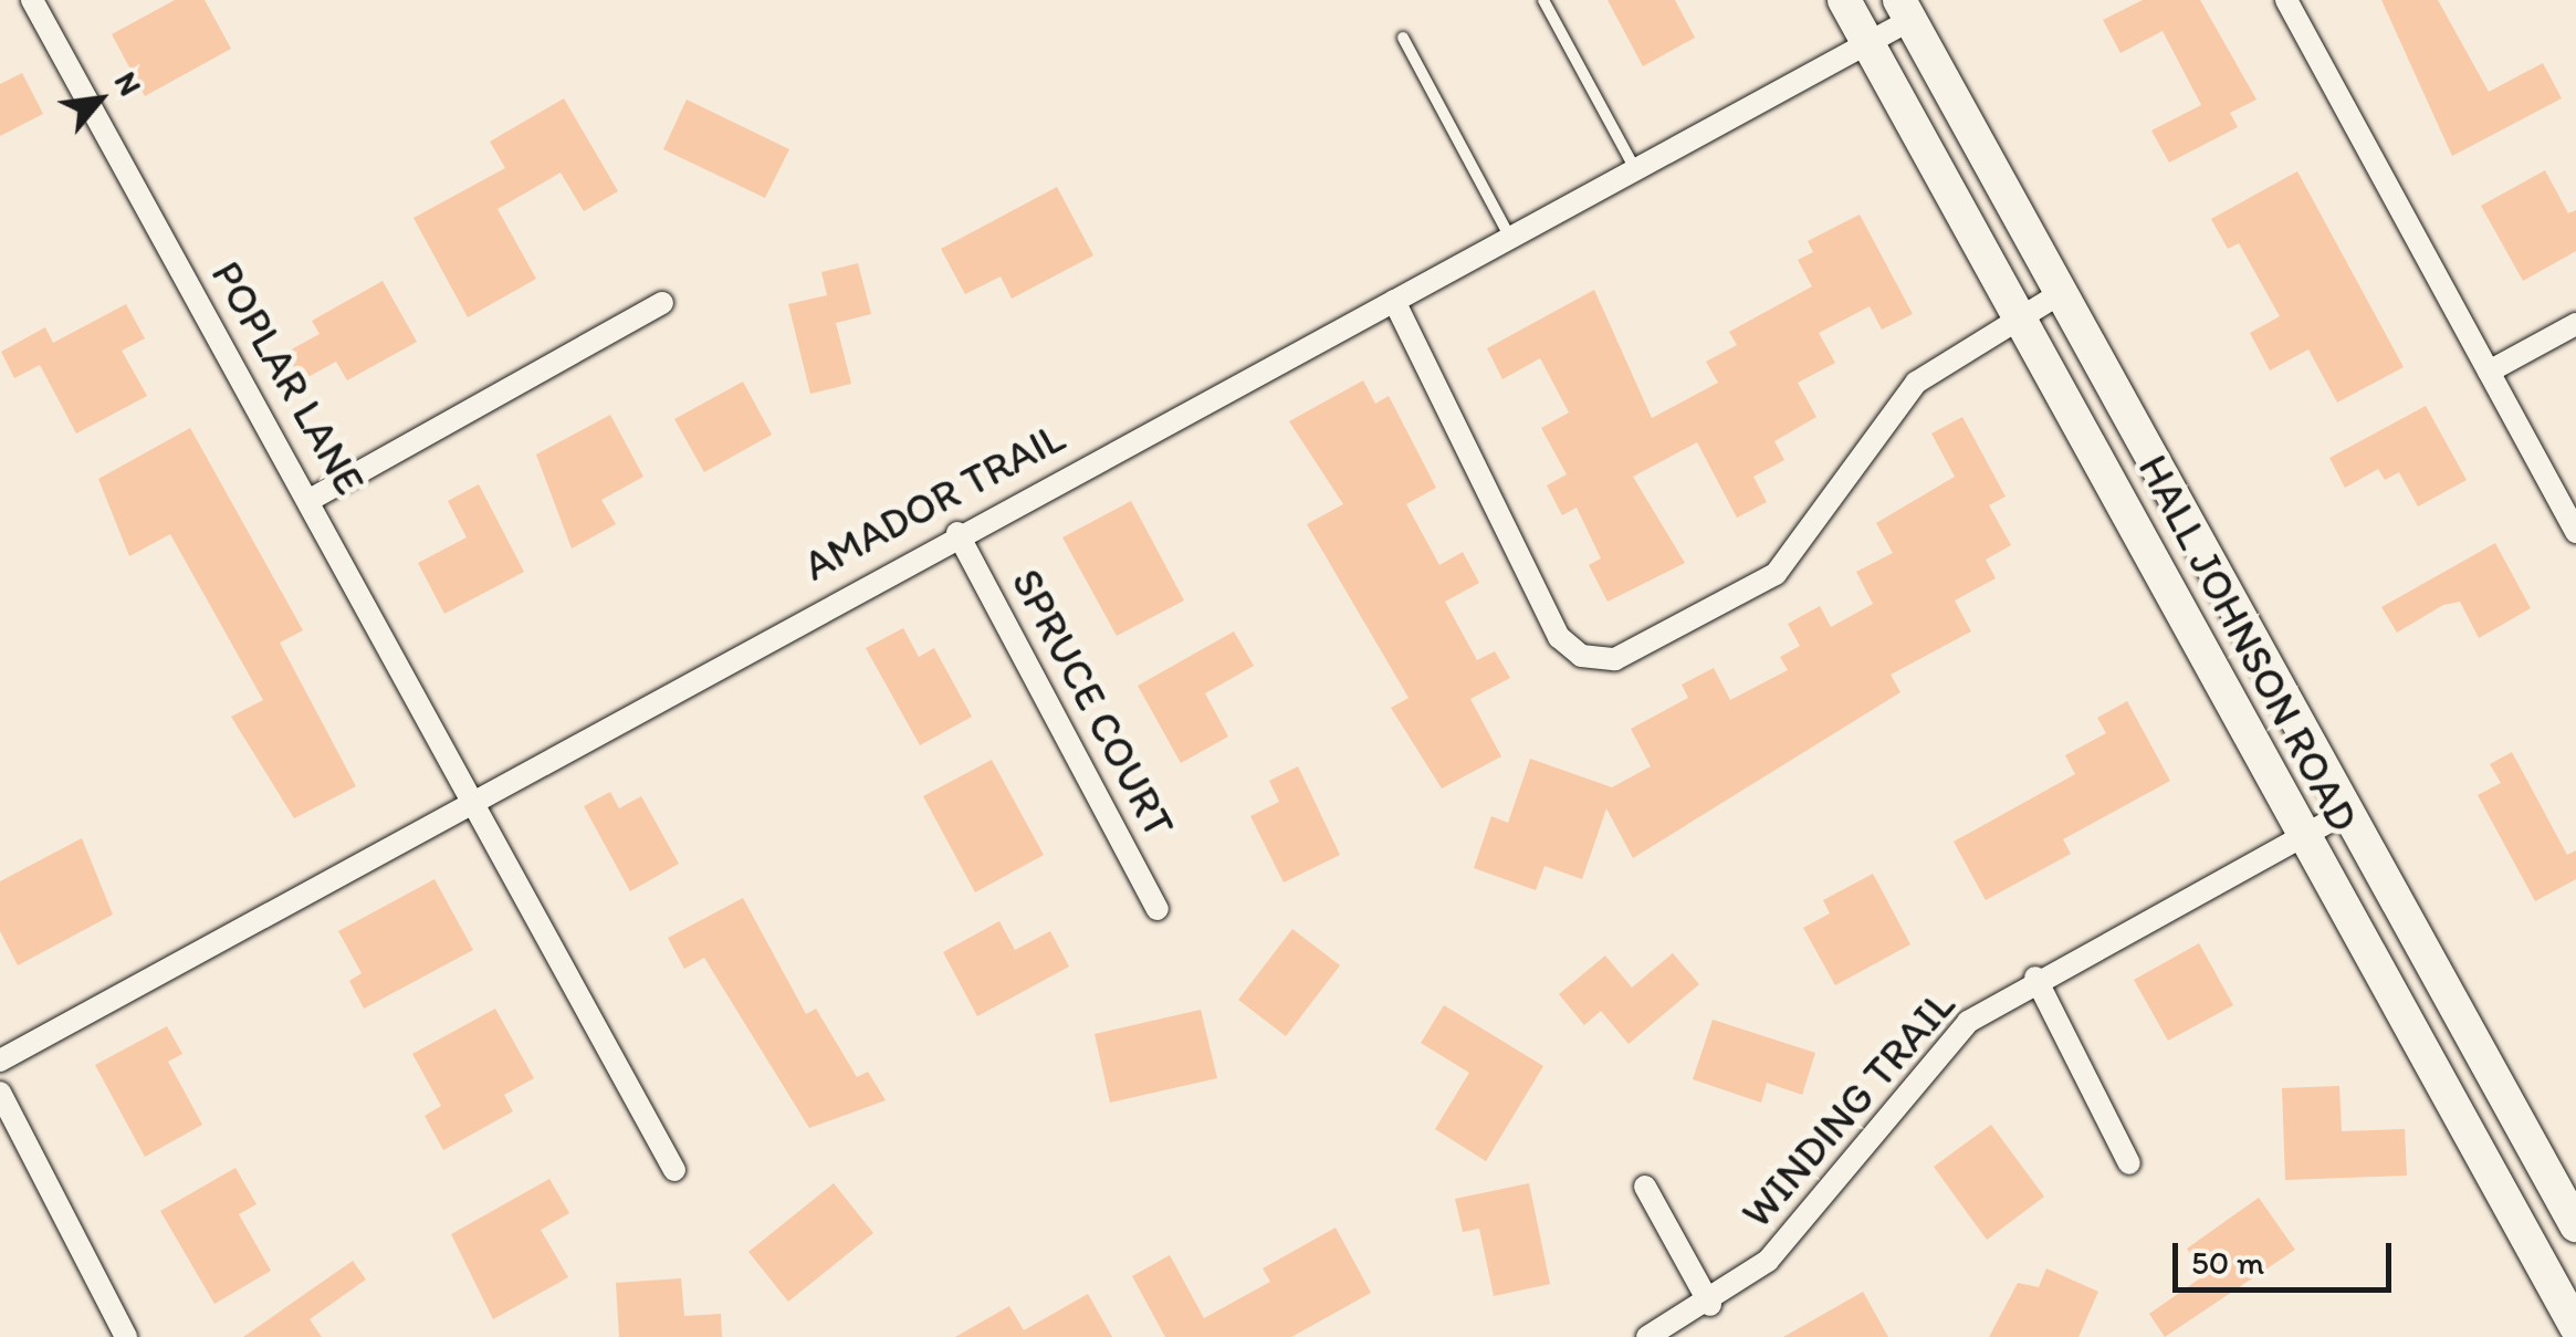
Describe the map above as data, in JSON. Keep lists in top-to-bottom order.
{
  "streets": {
    "main road": ["HALL JOHNSON ROAD"],
    "street": [
      "POPLAR LANE",
      "AMADOR TRAIL",
      "SPRUCE COURT",
      "WINDING TRAIL"
    ]
  },
  "crossings": [
    ["POPLAR LANE", "AMADOR TRAIL"],
    ["AMADOR TRAIL", "HALL JOHNSON ROAD"],
    ["AMADOR TRAIL", "SPRUCE COURT"],
    ["HALL JOHNSON ROAD", "WINDING TRAIL"]
  ],
  "scale_bar": "50 m",
  "north": "top right"
}
